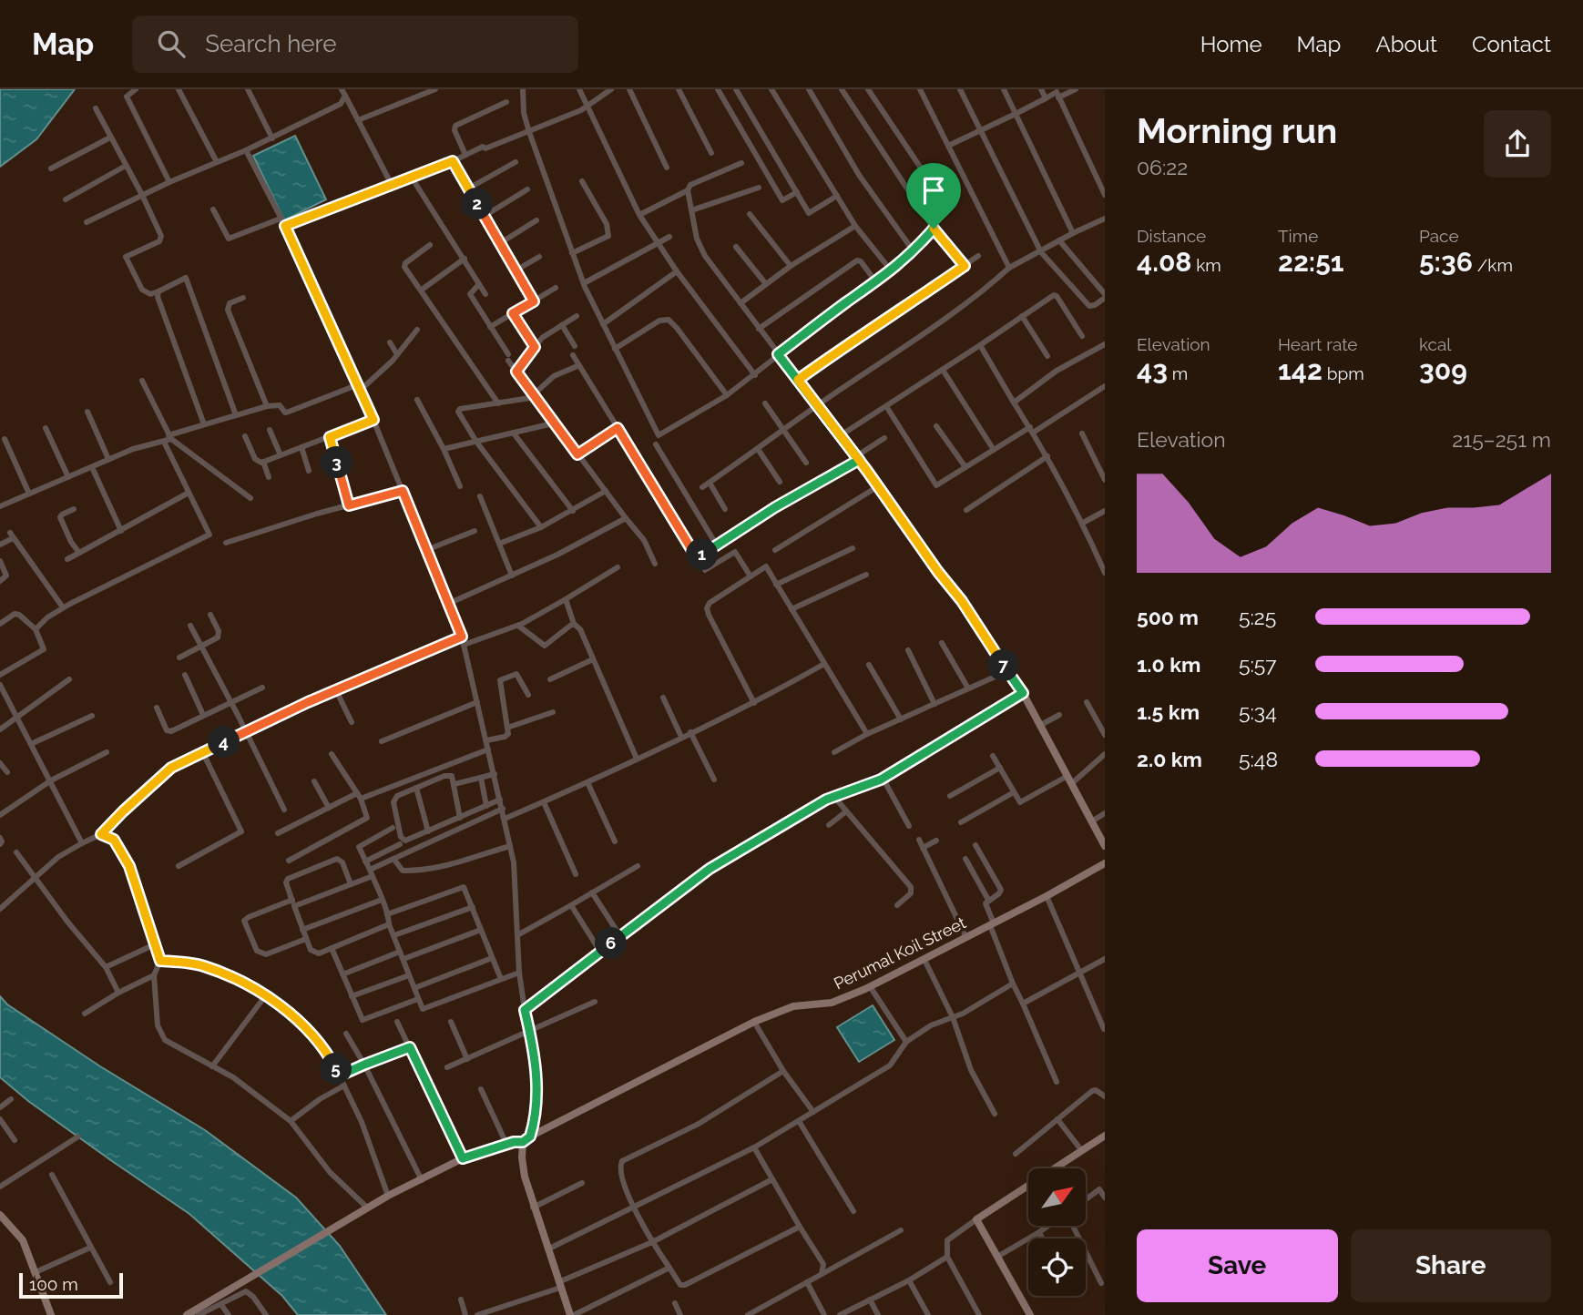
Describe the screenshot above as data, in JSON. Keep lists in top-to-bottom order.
{
  "streets": {
    "street": ["Perumal Koil Street"]
  },
  "scale_bar": "100 m",
  "north": "top right",
  "page": {
    "header": "Map",
    "search": "Search here",
    "nav": [
      "Home",
      "Map",
      "About",
      "Contact"
    ],
    "heading": ["Morning run", "06:22"],
    "pins": [
      "2",
      "3",
      "1",
      "7",
      "4",
      "6",
      "5"
    ],
    "stats": [
      ["Distance", "4.08 km"],
      ["Time", "22:51"],
      ["Pace", "5:36 /km"],
      ["Elevation", "43 m"],
      ["Heart rate", "142 bpm"],
      ["kcal", "309"]
    ],
    "chart": ["Elevation", "215–251 m"],
    "list": [
      {
        "name": "500 m",
        "note": "5:25"
      },
      {
        "name": "1.0 km",
        "note": "5:57"
      },
      {
        "name": "1.5 km",
        "note": "5:34"
      },
      {
        "name": "2.0 km",
        "note": "5:48"
      }
    ],
    "buttons": ["Save", "Share"],
    "scale": "100 m"
  }
}
